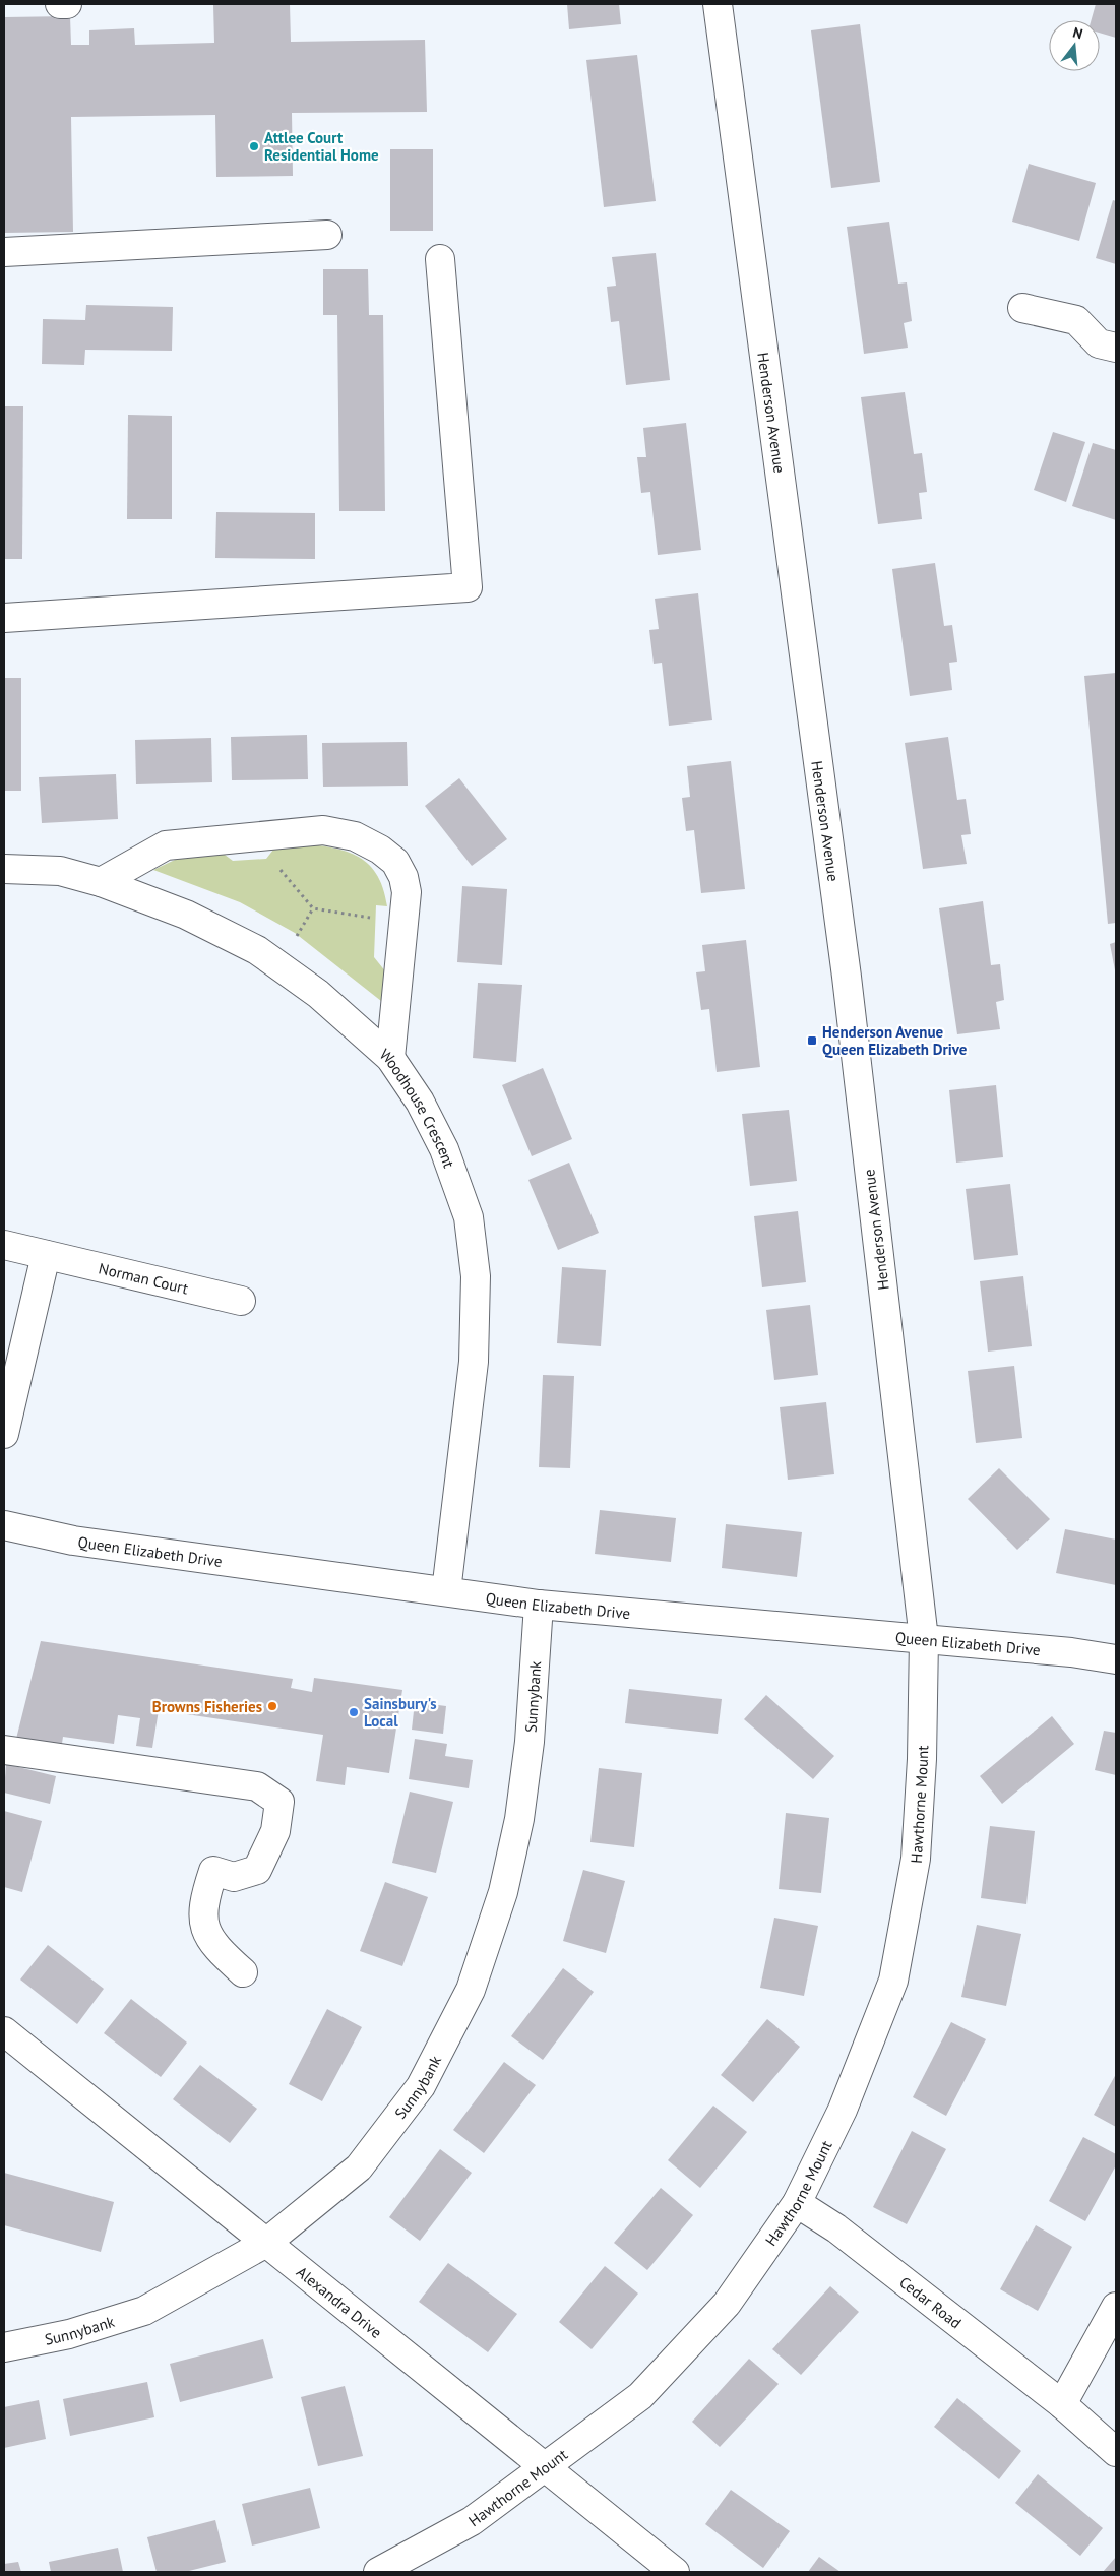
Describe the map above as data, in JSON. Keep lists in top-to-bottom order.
{
  "streets": {
    "street": [
      "Henderson Avenue",
      "Woodhouse Crescent",
      "Norman Court",
      "Queen Elizabeth Drive",
      "Sunnybank",
      "Hawthorne Mount",
      "Alexandra Drive",
      "Cedar Road"
    ]
  },
  "crossings": [
    ["Henderson Avenue", "Queen Elizabeth Drive"],
    ["Henderson Avenue", "Hawthorne Mount"],
    ["Woodhouse Crescent", "Queen Elizabeth Drive"],
    ["Queen Elizabeth Drive", "Sunnybank"],
    ["Queen Elizabeth Drive", "Hawthorne Mount"],
    ["Sunnybank", "Alexandra Drive"],
    ["Hawthorne Mount", "Alexandra Drive"],
    ["Hawthorne Mount", "Cedar Road"]
  ],
  "places": {
    "other": ["Attlee Court Residential Home", "Browns Fisheries", "Sainsbury's Local"],
    "transit": ["Henderson Avenue Queen Elizabeth Drive"]
  },
  "north": "top"
}
